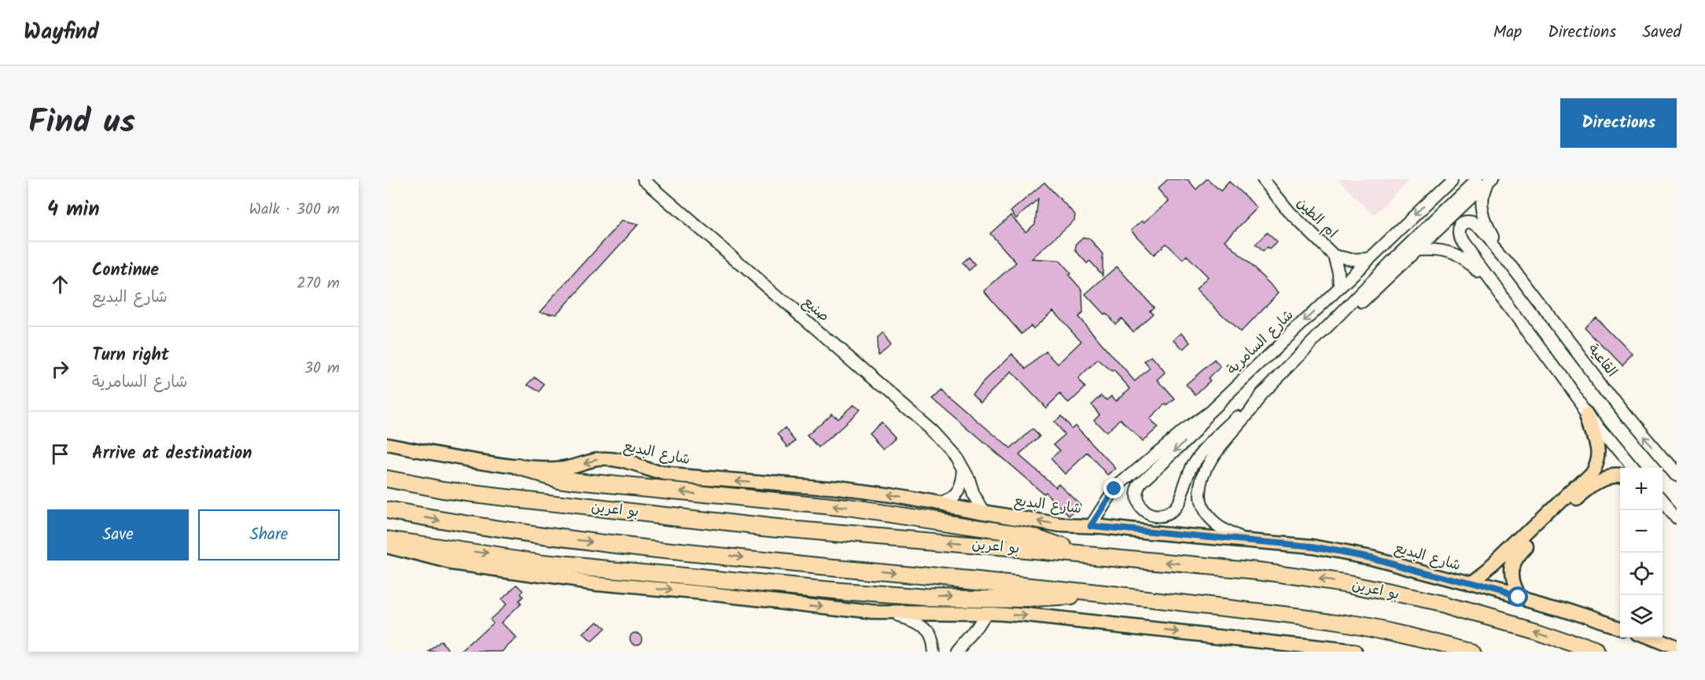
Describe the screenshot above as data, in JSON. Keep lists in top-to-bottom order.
{
  "streets": {
    "highway": ["بو اعرين"],
    "main road": ["شارع البديع"],
    "street": [
      "ام الطين",
      "صنيع",
      "شارع السامرية",
      "القاعية"
    ]
  },
  "crossings": [
    ["ام الطين", "شارع السامرية"],
    ["صنيع", "شارع البديع"],
    ["شارع السامرية", "شارع البديع"]
  ],
  "page": {
    "header": "Wayfind",
    "nav": ["Map", "Directions", "Saved"],
    "title": "Find us",
    "buttons": [
      "Directions",
      ["Save", "Share"]
    ],
    "heading": ["4 min", "Walk · 300 m"],
    "list": [
      ["Continue", "شارع البديع", "270 m"],
      ["Turn right", "شارع السامرية", "30 m"],
      "Arrive at destination"
    ],
    "map_buttons": ["+", "−"]
  }
}
